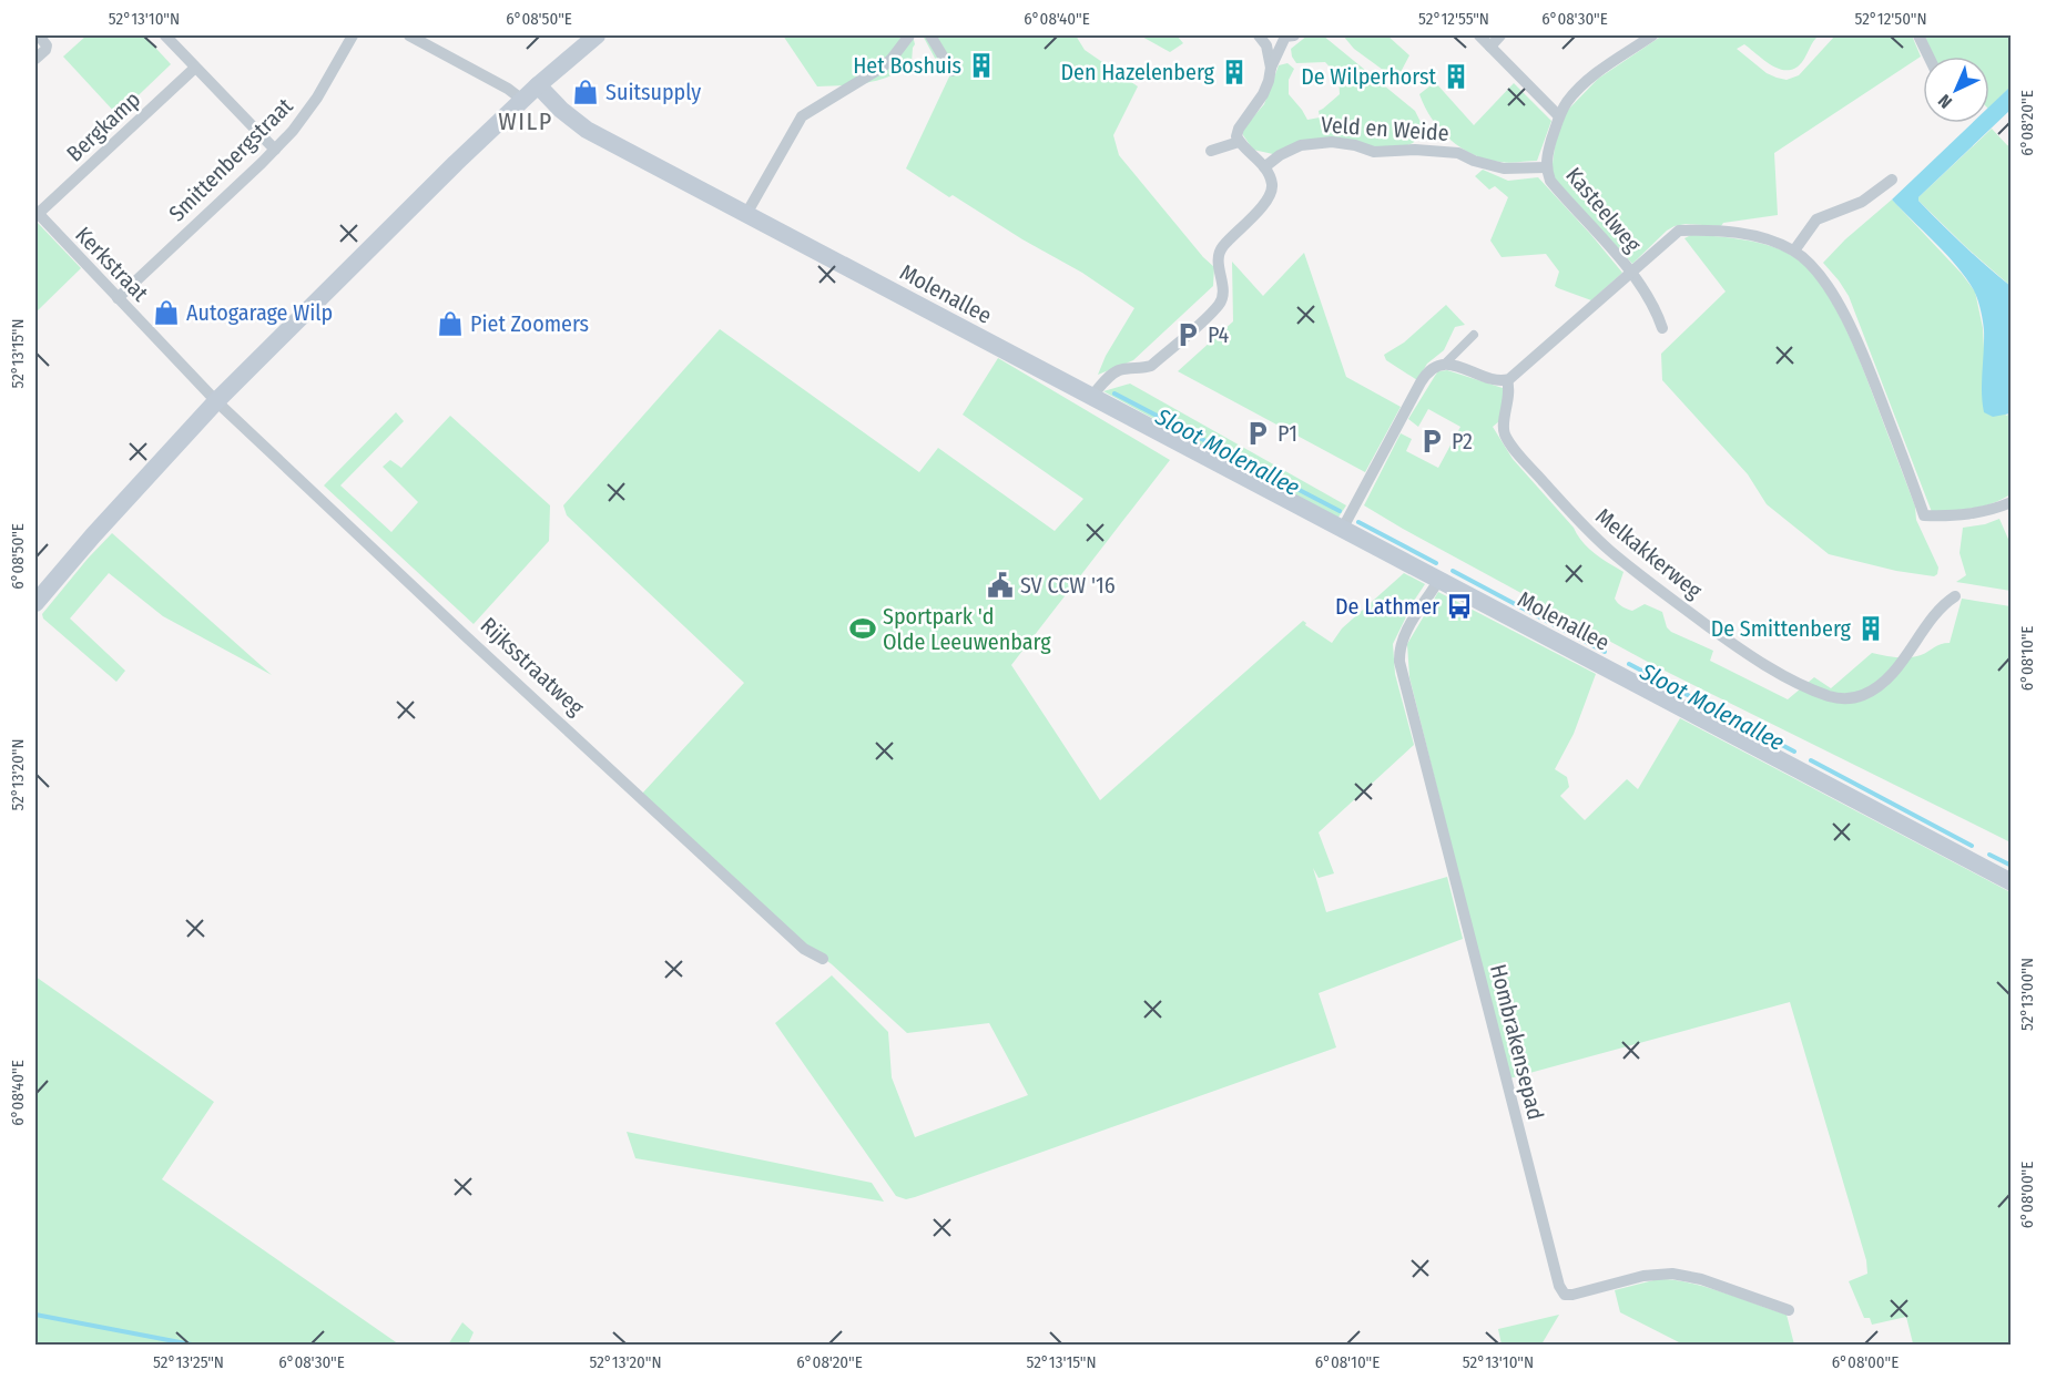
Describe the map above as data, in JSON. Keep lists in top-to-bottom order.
{
  "streets": {
    "main road": ["Molenallee"],
    "street": [
      "Bergkamp",
      "Veld en Weide",
      "Smittenbergstraat",
      "Kasteelweg",
      "Kerkstraat",
      "Melkakkerweg",
      "Rijksstraatweg",
      "Hombrakensepad"
    ]
  },
  "crossings": [
    ["Bergkamp", "Kerkstraat"],
    ["Veld en Weide", "Kasteelweg"],
    ["Smittenbergstraat", "Kerkstraat"],
    ["Kerkstraat", "Rijksstraatweg"],
    ["Molenallee", "Hombrakensepad"]
  ],
  "districts": ["WILP"],
  "water": ["Sloot Molenallee"],
  "places": {
    "building": [
      "Het Boshuis",
      "Den Hazelenberg",
      "De Wilperhorst",
      "De Smittenberg"
    ],
    "shop": ["Suitsupply", "Autogarage Wilp", "Piet Zoomers"],
    "parking": ["P4", "P1", "P2"],
    "public building": ["SV CCW '16"],
    "bus stop": ["De Lathmer"],
    "sports": ["Sportpark 'd Olde Leeuwenbarg"]
  },
  "north": "bottom left",
  "coordinates": [
    "52°13'10\"N",
    "6°08'50\"E",
    "6°08'40\"E",
    "52°12'55\"N",
    "6°08'30\"E",
    "52°12'50\"N",
    "6°08'20\"E",
    "52°13'15\"N",
    "6°08'10\"E",
    "52°13'20\"N",
    "52°13'00\"N",
    "6°08'00\"E",
    "52°13'25\"N"
  ]
}
